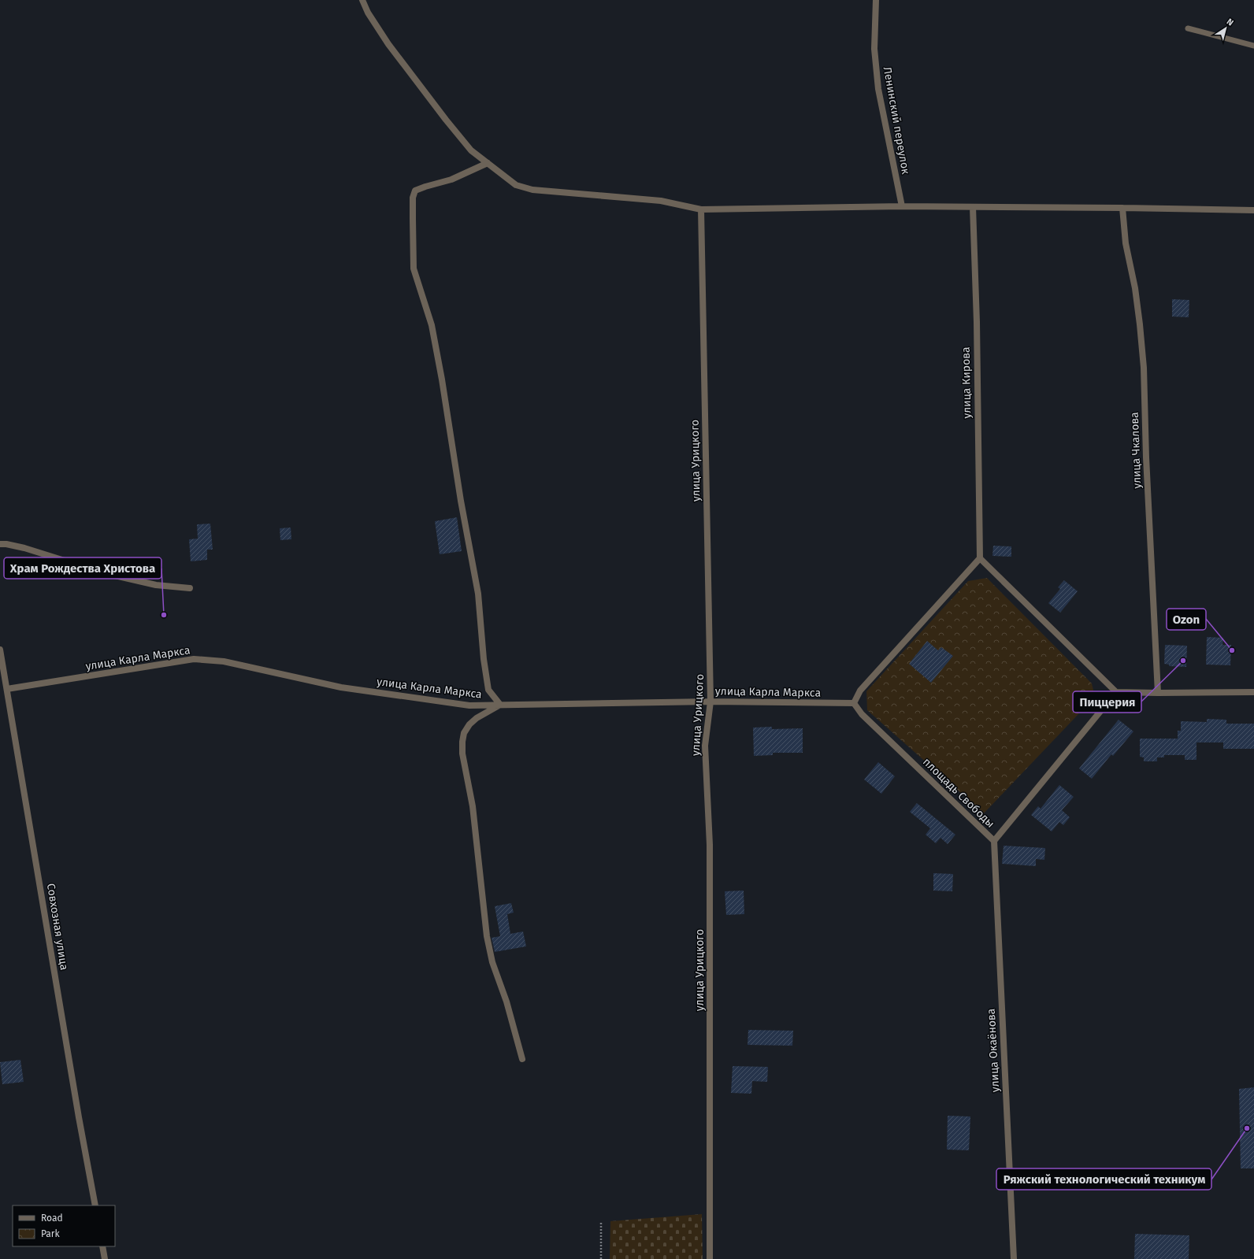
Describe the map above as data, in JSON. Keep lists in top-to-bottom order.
{
  "streets": {
    "street": [
      "Ленинский переулок",
      "улица Кирова",
      "улица Чкалова",
      "улица Урицкого",
      "улица Карла Маркса",
      "площадь Свободы",
      "Совхозная улица",
      "улица Окаёнова"
    ]
  },
  "crossings": [
    ["улица Урицкого", "улица Карла Маркса"],
    ["улица Карла Маркса", "площадь Свободы"],
    ["улица Карла Маркса", "Совхозная улица"],
    ["площадь Свободы", "улица Окаёнова"]
  ],
  "places": [
    "Храм Рождества Христова",
    "Ozon",
    "Пиццерия",
    "Ряжский технологический техникум"
  ],
  "legend": ["Road", "Park"],
  "north": "top right"
}
